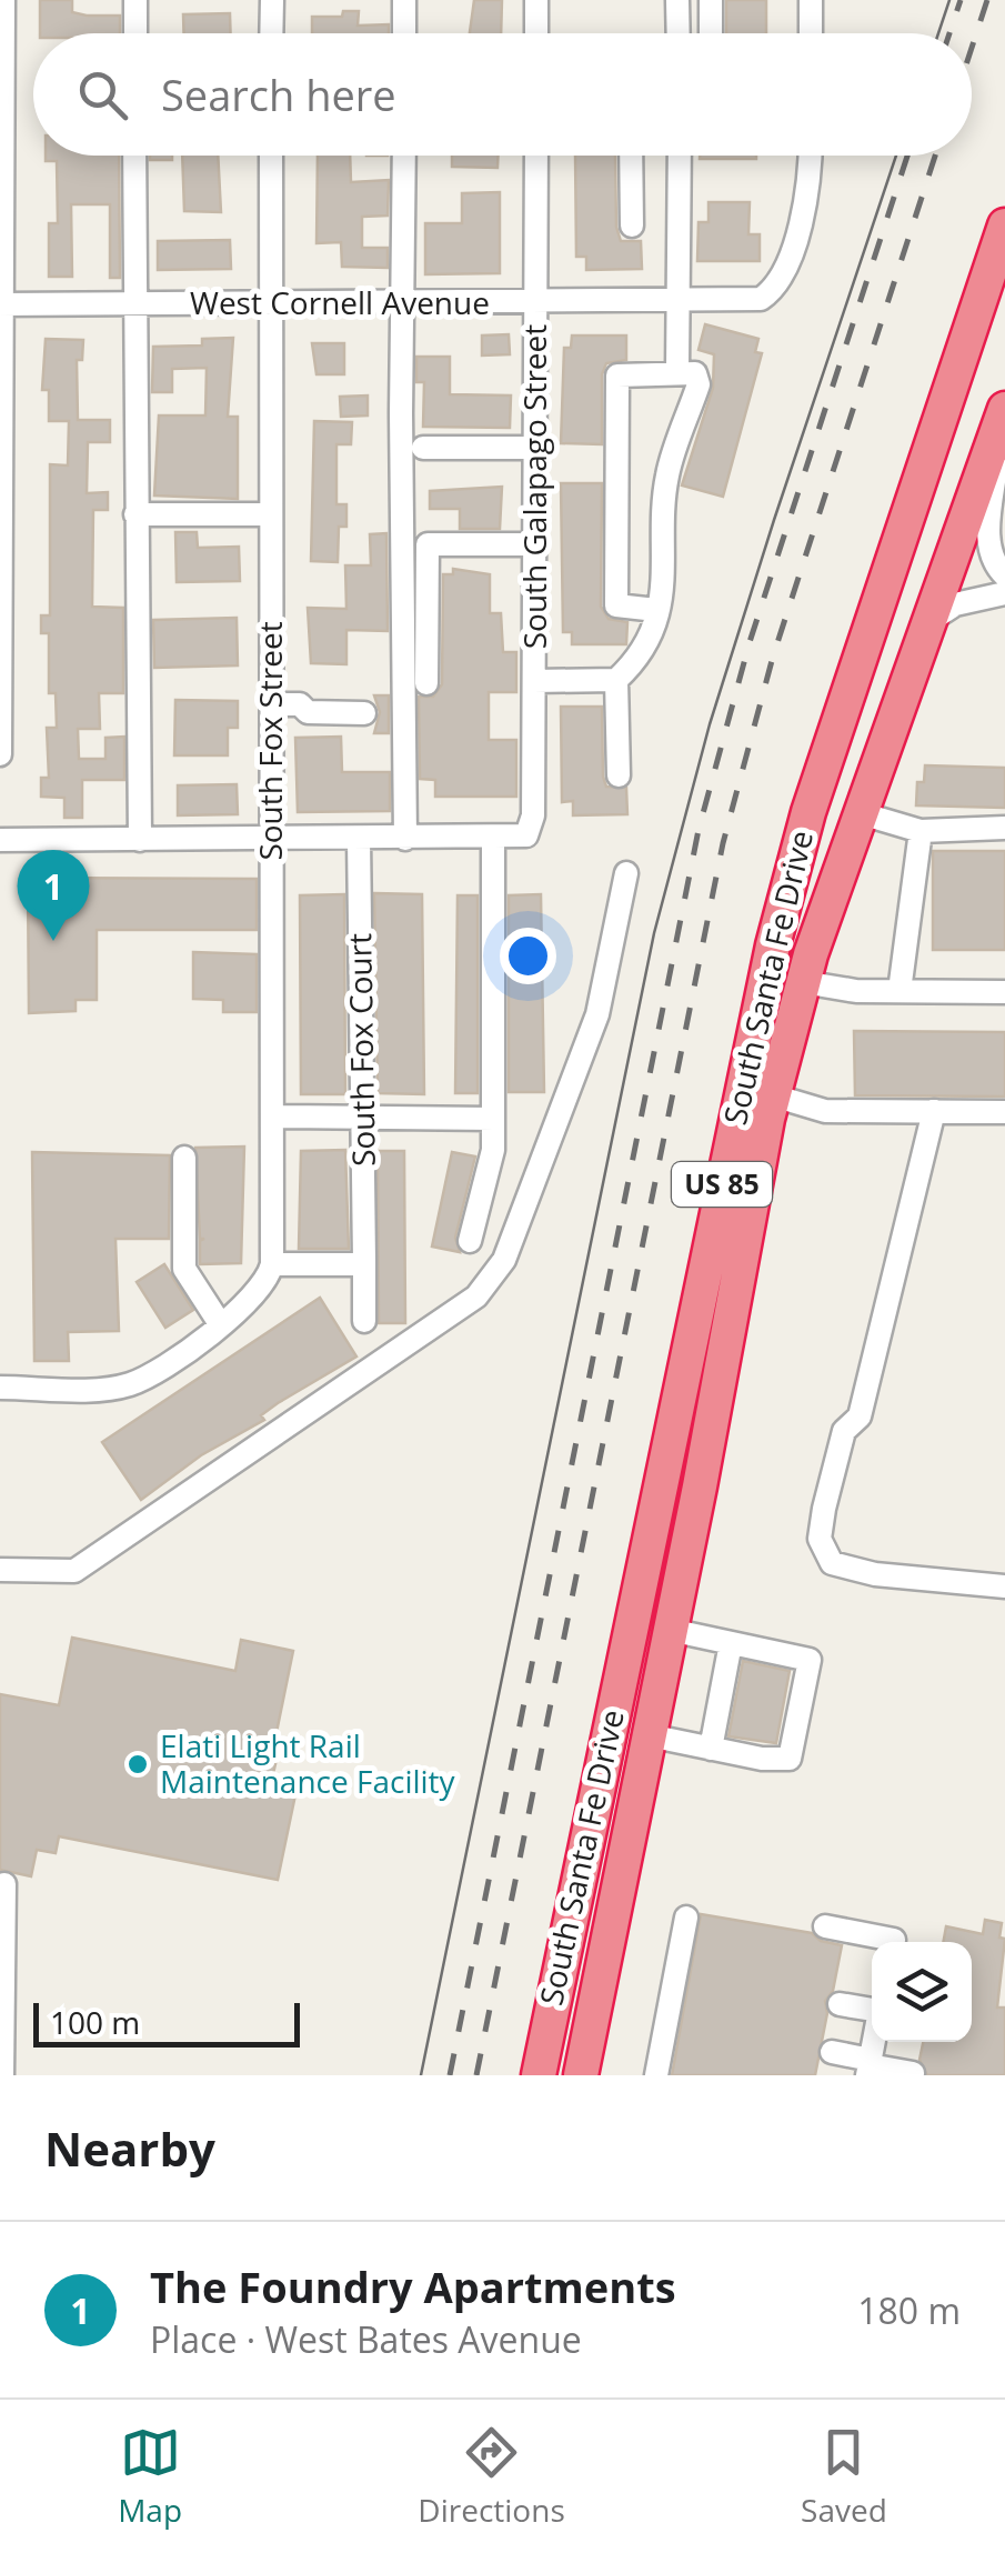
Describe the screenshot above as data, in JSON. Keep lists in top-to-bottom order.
{
  "streets": {
    "highway": ["South Santa Fe Drive", "US 85"],
    "street": [
      "West Cornell Avenue",
      "South Galapago Street",
      "South Fox Street",
      "South Fox Court"
    ]
  },
  "crossings": [
    ["West Cornell Avenue", "South Galapago Street"],
    ["West Cornell Avenue", "South Fox Street"]
  ],
  "places": ["Elati Light Rail Maintenance Facility"],
  "scale_bar": "100 m",
  "page": {
    "search": "Search here",
    "pins": "1",
    "scale": "100 m",
    "heading": "Nearby",
    "list": [
      {
        "mark": "1",
        "name": "The Foundry Apartments",
        "note": "Place · West Bates Avenue",
        "value": "180 m"
      }
    ],
    "nav": ["Map", "Directions", "Saved"]
  }
}
